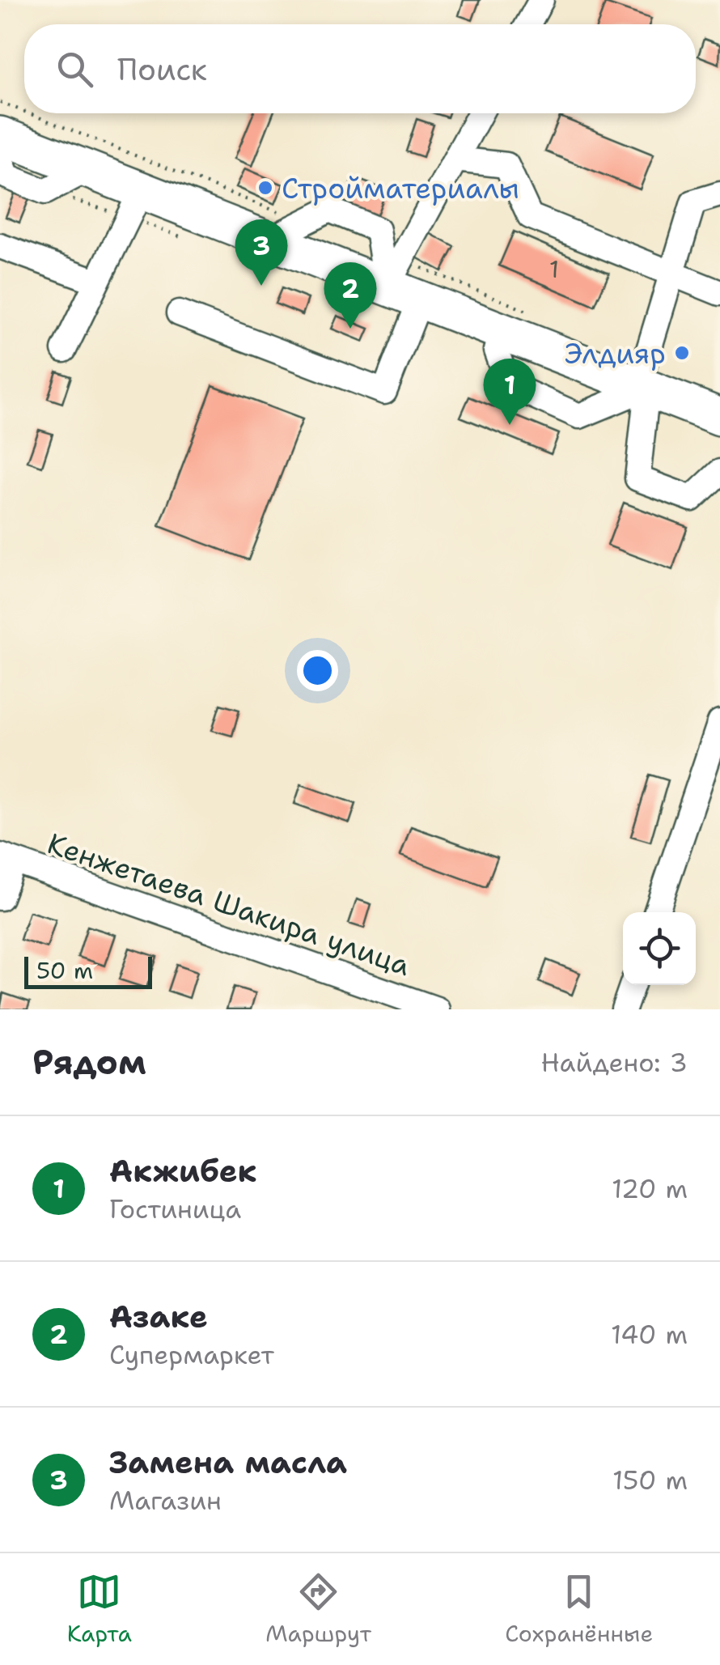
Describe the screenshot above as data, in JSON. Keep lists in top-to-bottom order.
{
  "streets": {
    "street": ["Кенжетаева Шакира улица"]
  },
  "places": ["Стройматериалы", "Элдияр"],
  "house_numbers": ["1"],
  "scale_bar": "50 m",
  "page": {
    "search": "Поиск",
    "pins": ["3", "2", "1"],
    "scale": "50 m",
    "heading": ["Рядом", "Найдено: 3"],
    "list": [
      {
        "mark": "1",
        "name": "Акжибек",
        "note": "Гостиница",
        "value": "120 m"
      },
      {
        "mark": "2",
        "name": "Азаке",
        "note": "Супермаркет",
        "value": "140 m"
      },
      {
        "mark": "3",
        "name": "Замена масла",
        "note": "Магазин",
        "value": "150 m"
      }
    ],
    "nav": ["Карта", "Маршрут", "Сохранённые"]
  }
}
